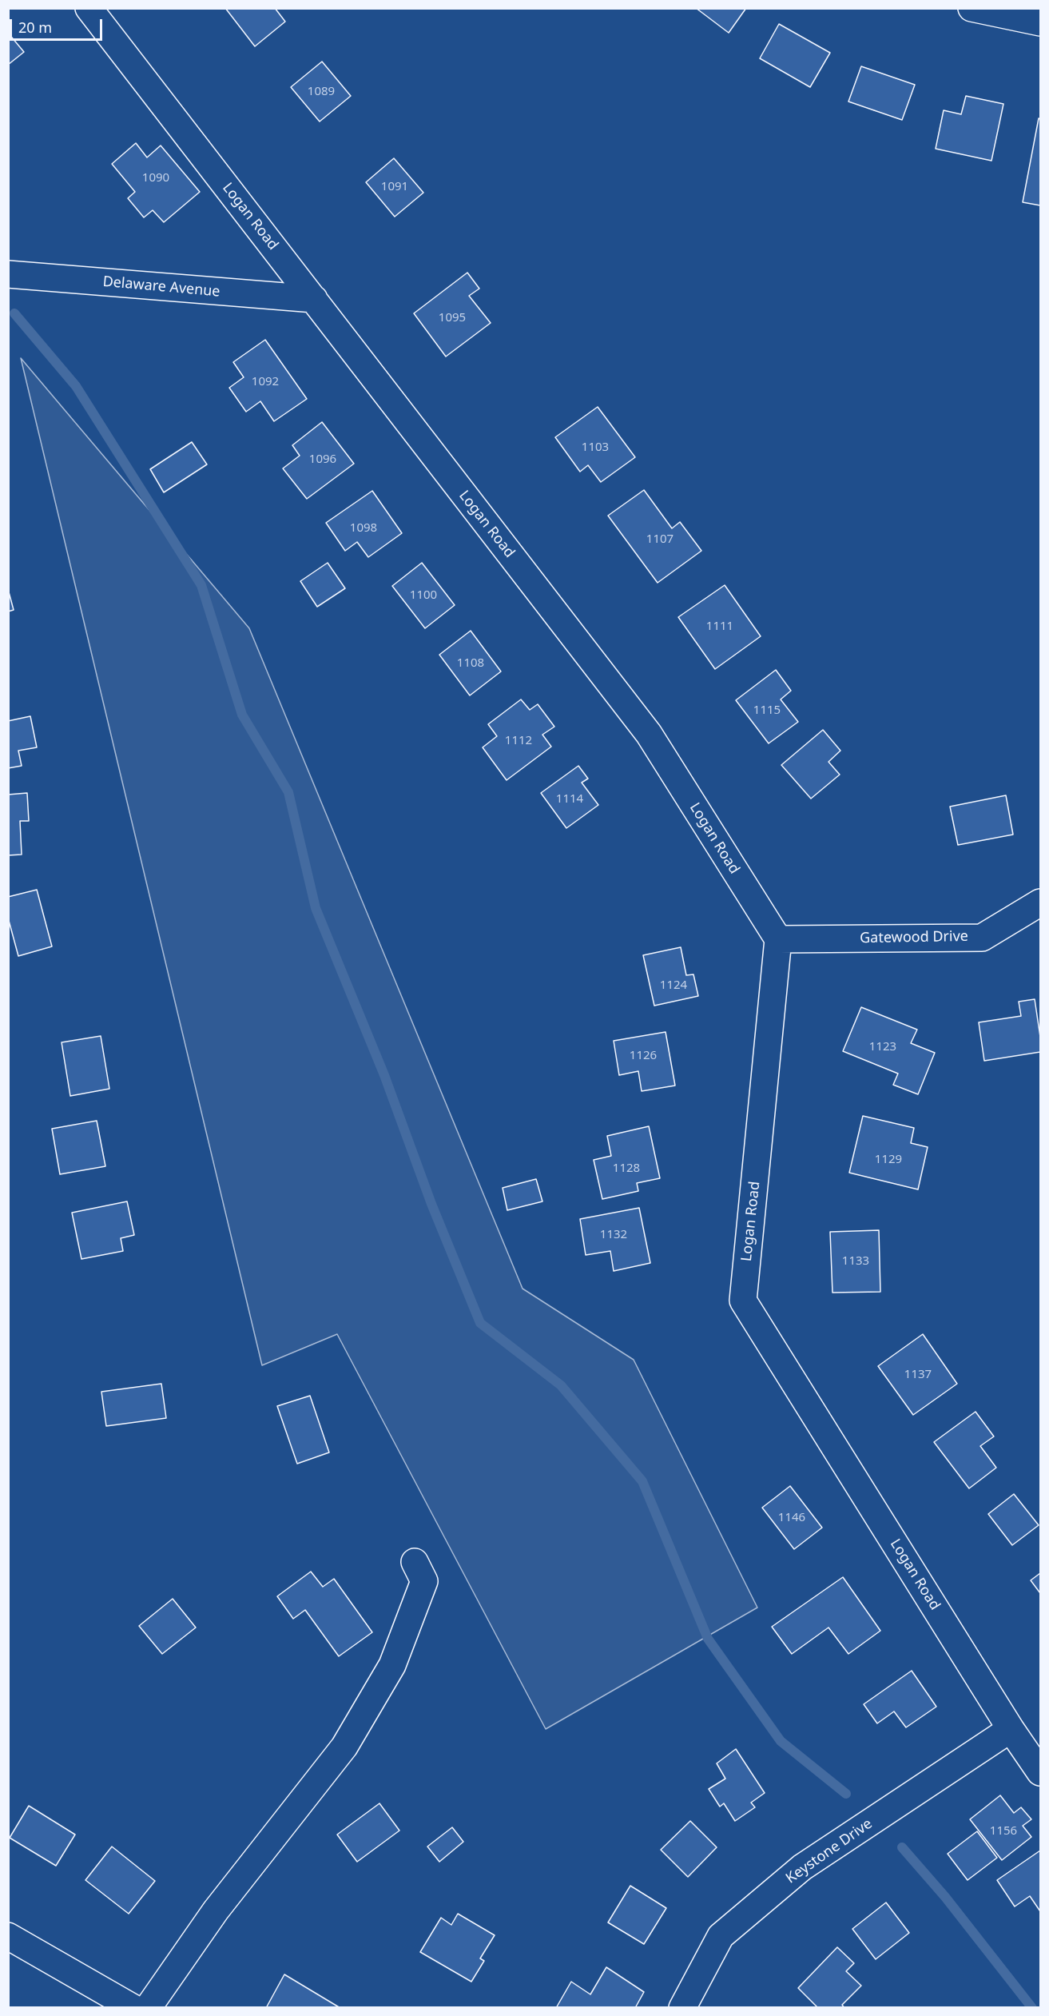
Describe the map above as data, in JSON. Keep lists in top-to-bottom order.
{
  "streets": {
    "street": [
      "Logan Road",
      "Delaware Avenue",
      "Gatewood Drive",
      "Keystone Drive"
    ]
  },
  "crossings": [
    ["Logan Road", "Delaware Avenue"],
    ["Logan Road", "Gatewood Drive"],
    ["Logan Road", "Keystone Drive"]
  ],
  "house_numbers": [
    "1089",
    "1090",
    "1091",
    "1095",
    "1092",
    "1103",
    "1096",
    "1098",
    "1107",
    "1100",
    "1111",
    "1108",
    "1115",
    "1112",
    "1114",
    "1124",
    "1123",
    "1126",
    "1129",
    "1128",
    "1132",
    "1133",
    "1137",
    "1146",
    "1156"
  ],
  "scale_bar": "20 m"
}
